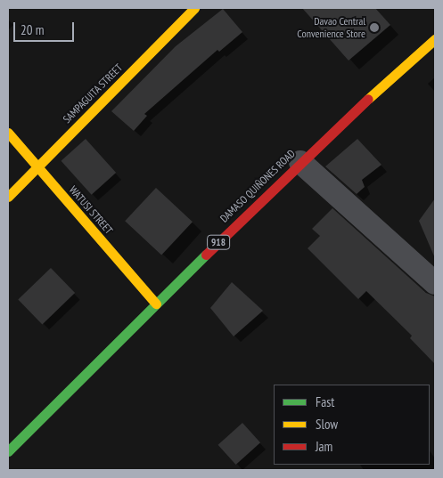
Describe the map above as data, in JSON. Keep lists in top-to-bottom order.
{
  "streets": {
    "main road": [
      "SAMPAGUITA STREET",
      "DAMASO QUIÑONES ROAD",
      "WATUSI STREET",
      "918"
    ]
  },
  "crossings": [
    ["SAMPAGUITA STREET", "WATUSI STREET"],
    ["DAMASO QUIÑONES ROAD", "WATUSI STREET"]
  ],
  "places": ["Davao Central Convenience Store"],
  "legend": ["Fast", "Slow", "Jam"],
  "scale_bar": "20 m"
}
